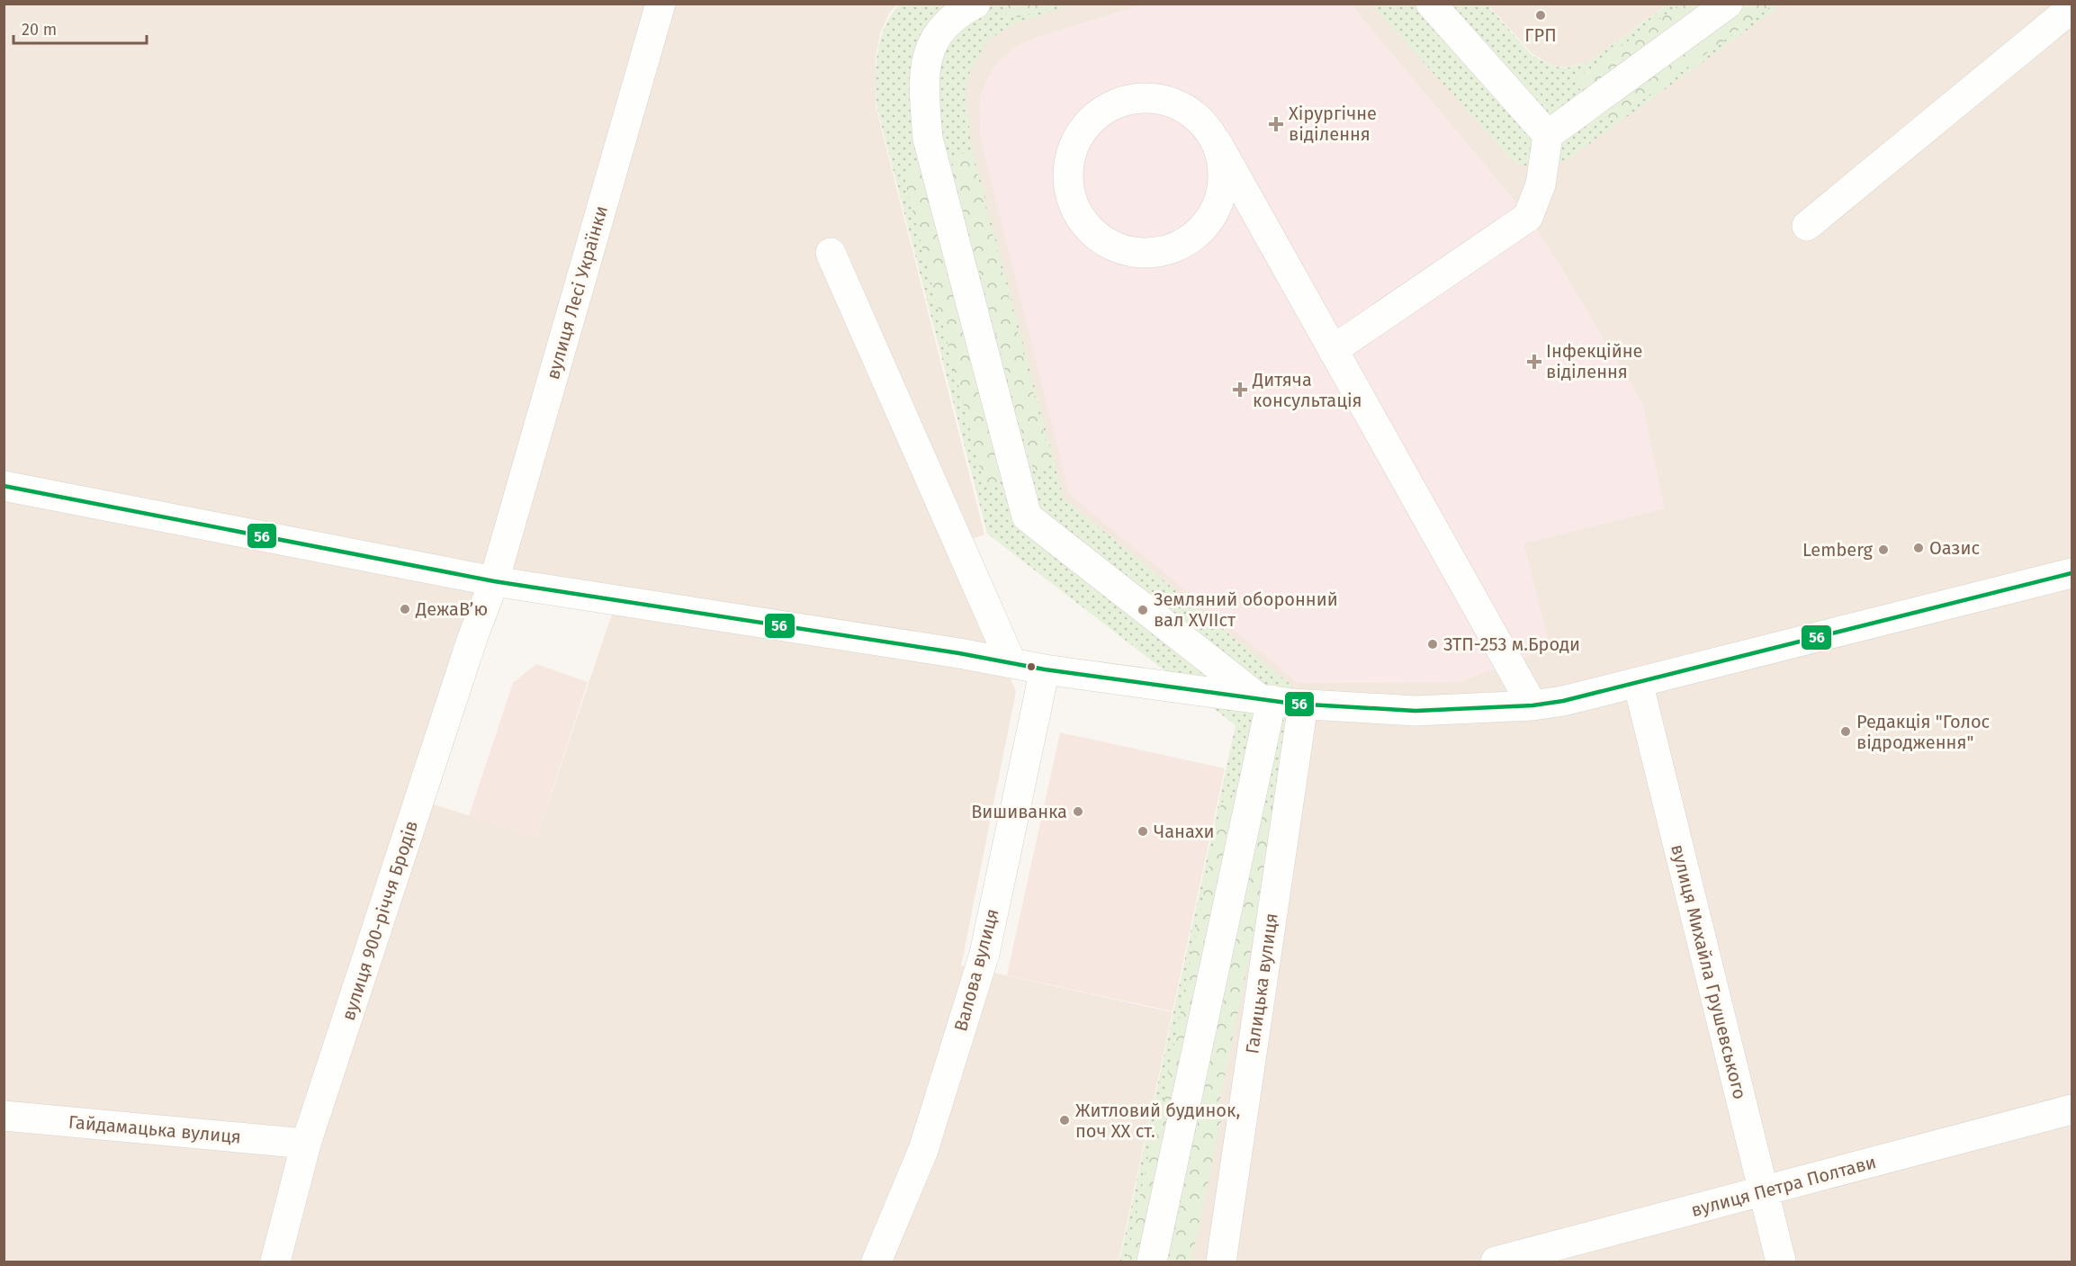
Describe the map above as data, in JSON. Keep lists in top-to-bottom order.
{
  "streets": {
    "street": [
      "вулиця Лесі Українки",
      "вулиця 900-річчя Бродів",
      "Валова вулиця",
      "вулиця Михайла Грушевського",
      "Галицька вулиця",
      "Гайдамацька вулиця",
      "вулиця Петра Полтави"
    ]
  },
  "crossings": [
    ["вулиця Лесі Українки", "вулиця 900-річчя Бродів"],
    ["вулиця 900-річчя Бродів", "Гайдамацька вулиця"],
    ["вулиця Михайла Грушевського", "вулиця Петра Полтави"]
  ],
  "places": {
    "other": [
      "ГРП",
      "Оазис",
      "Lemberg",
      "ДежаВ’ю",
      "Земляний оборонний вал XVIIст",
      "ЗТП-253 м.Броди",
      "Редакція \"Голос відродження\"",
      "Вишиванка",
      "Чанахи",
      "Житловий будинок, поч XX ст."
    ],
    "health": ["Хірургічне віділення", "Інфекційне віділення", "Дитяча консультація"]
  },
  "lines": ["transit line 56"],
  "scale_bar": "20 m"
}
